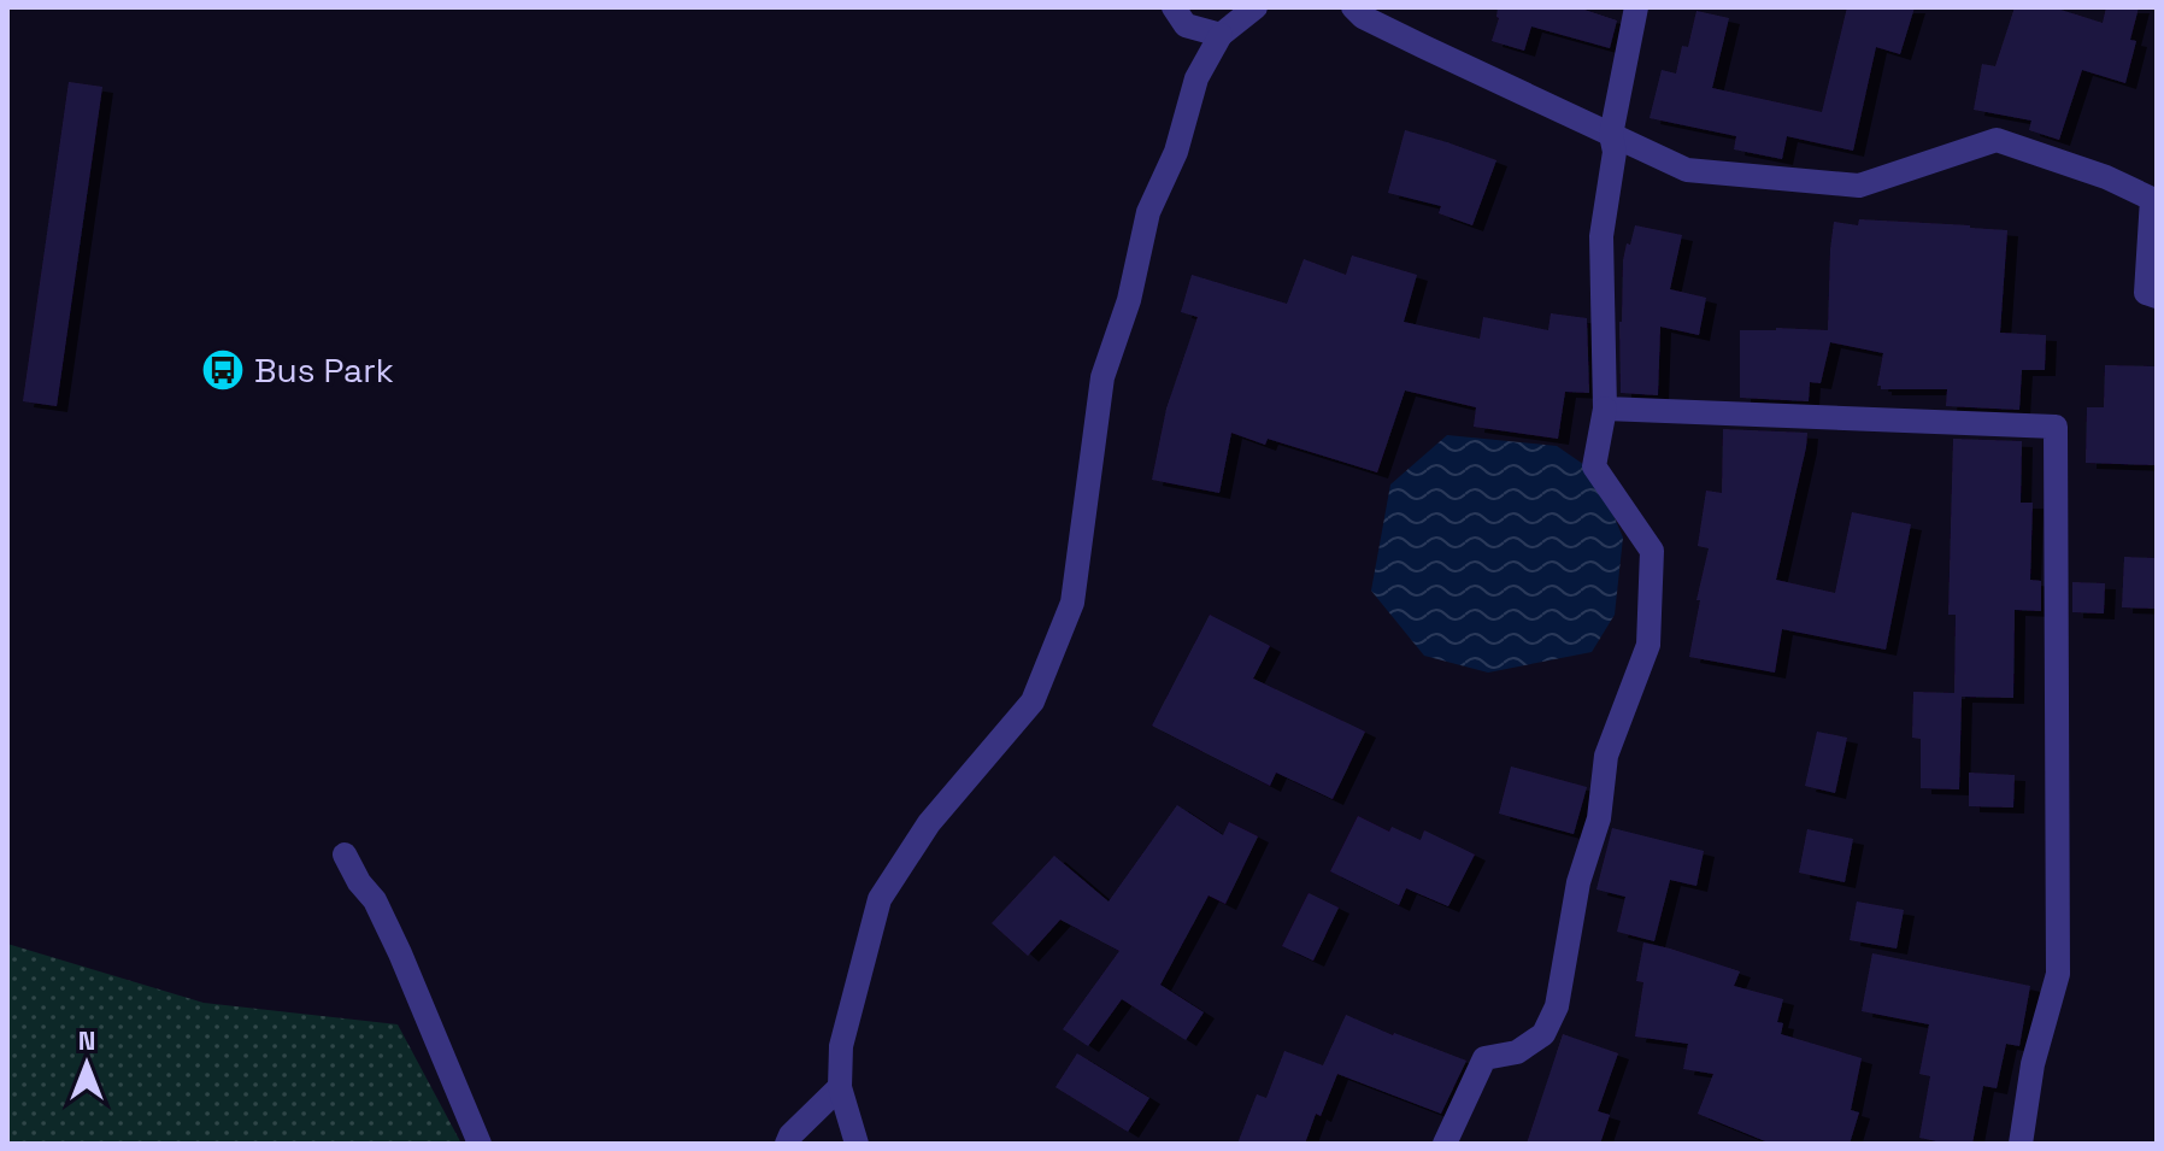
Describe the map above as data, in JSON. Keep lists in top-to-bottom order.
{
  "places": {
    "bus stop": ["Bus Park"]
  },
  "north": "top"
}
